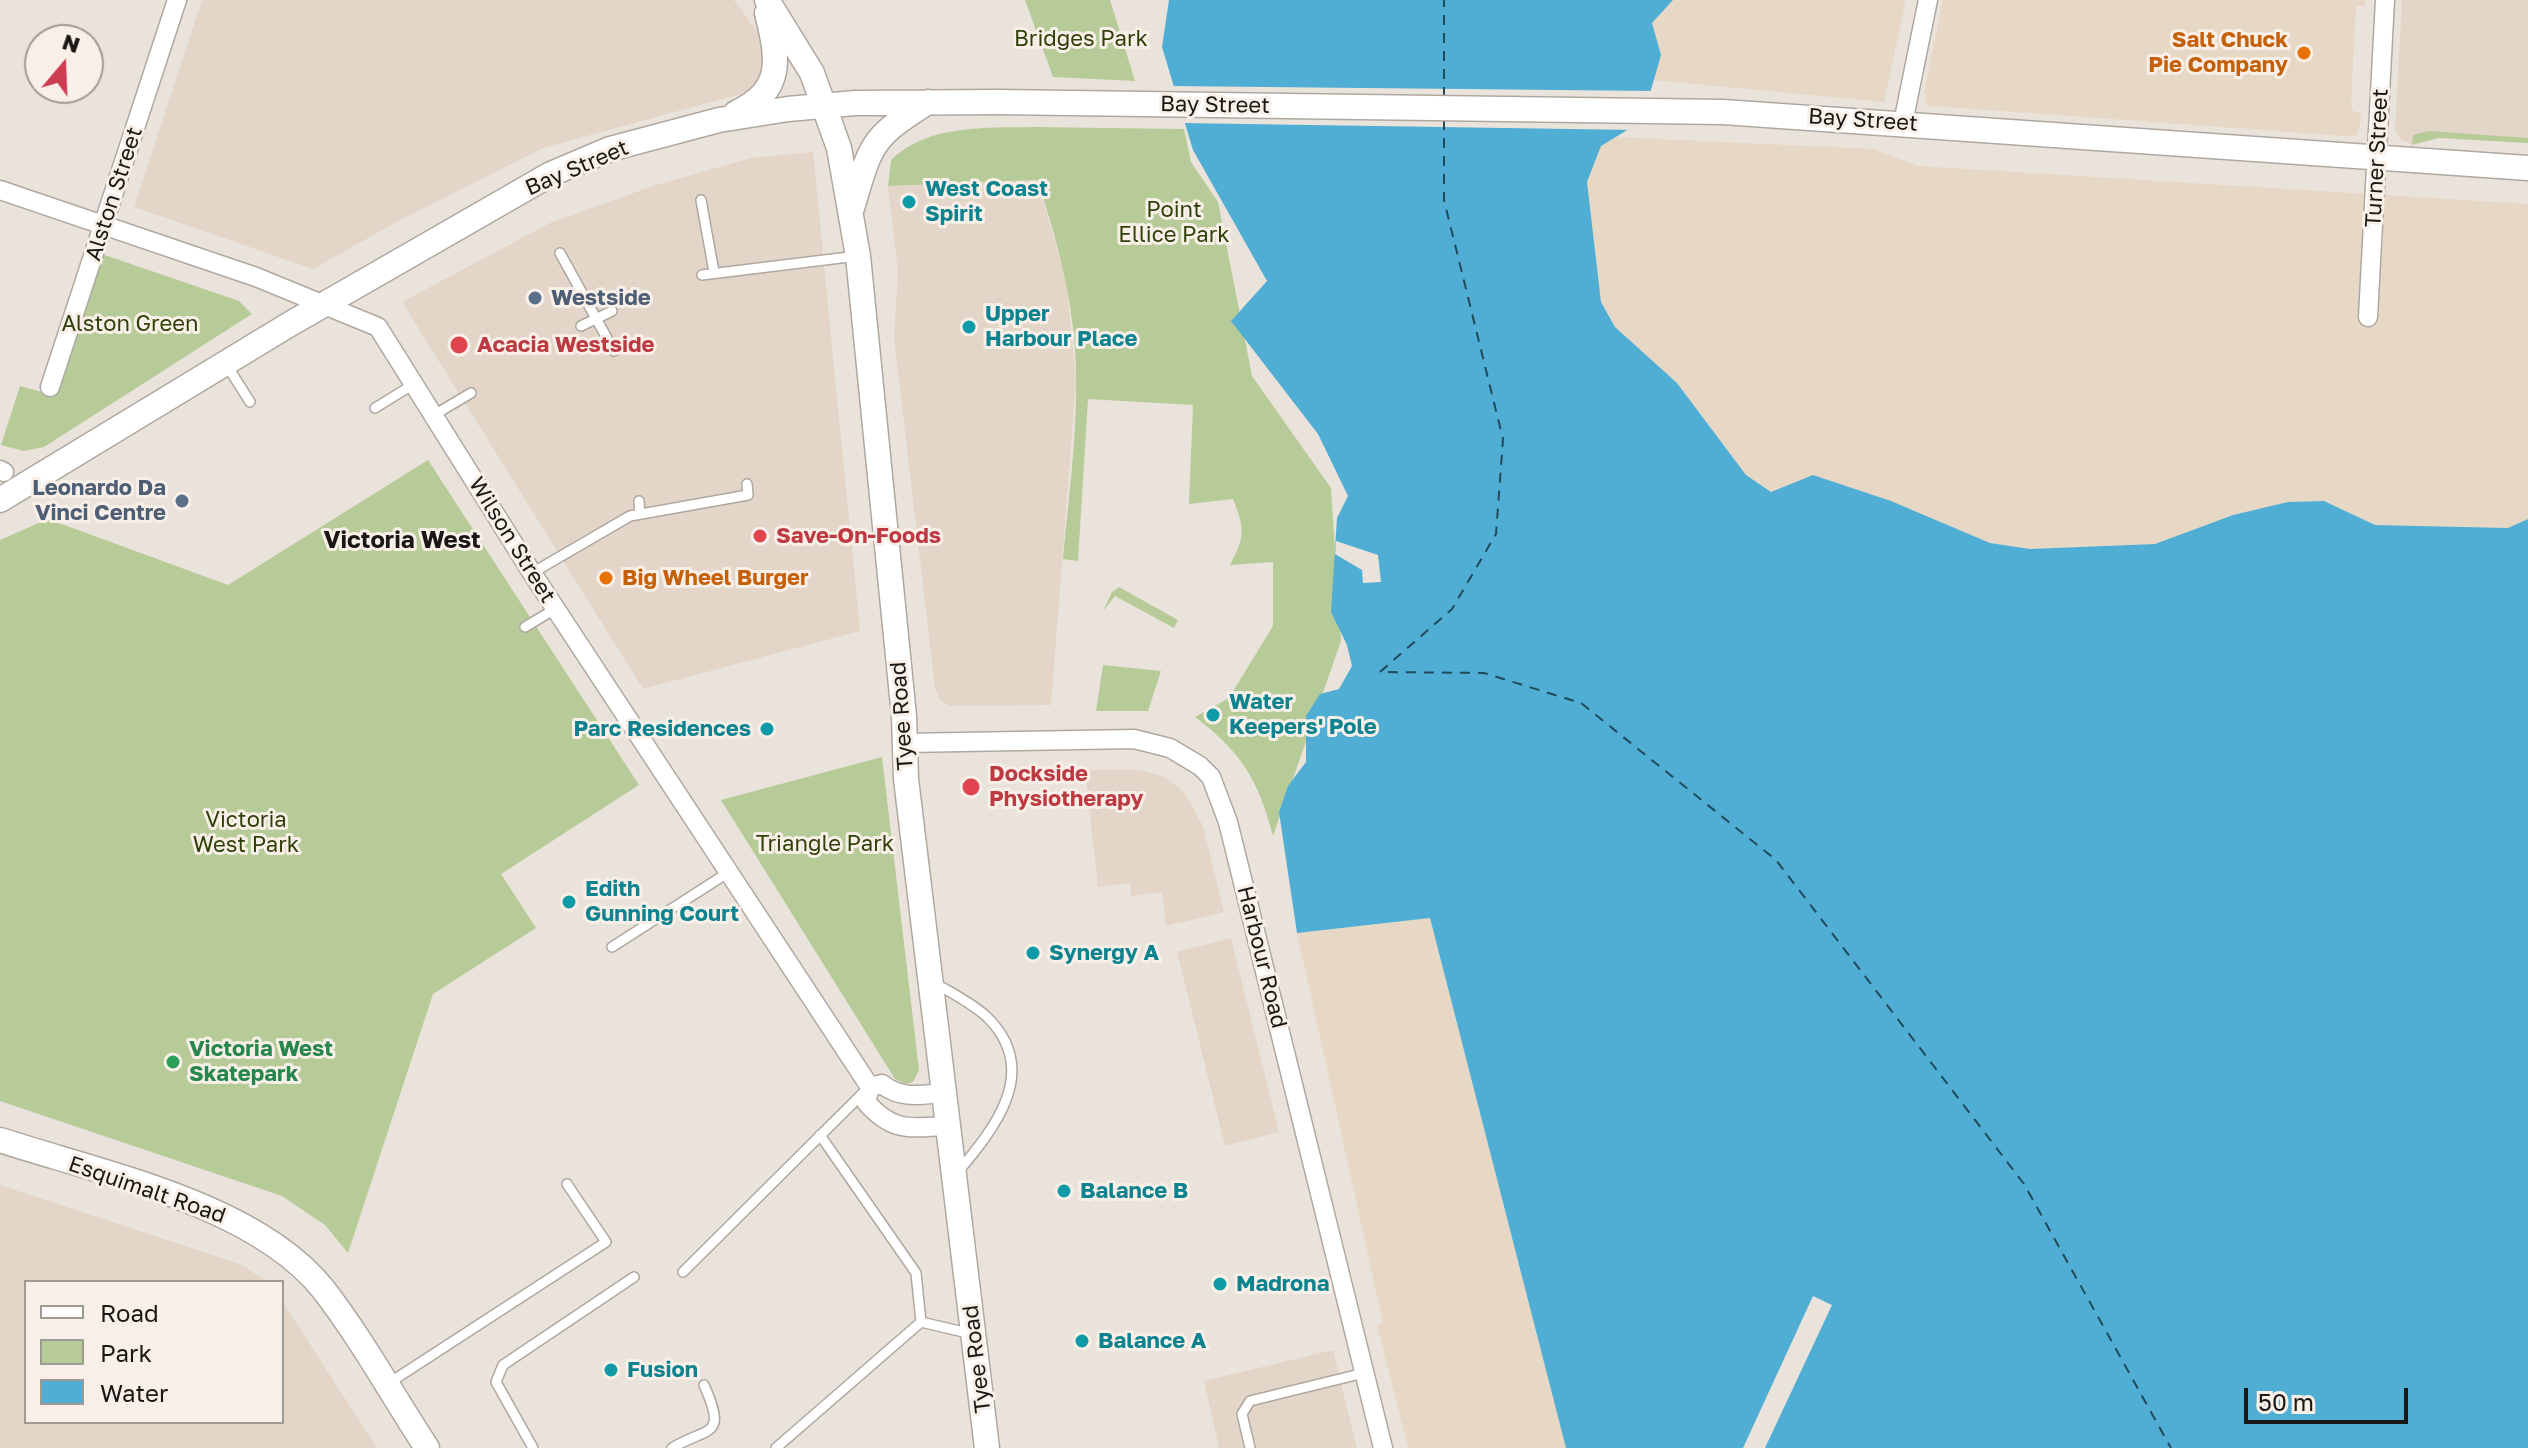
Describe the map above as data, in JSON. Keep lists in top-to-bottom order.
{
  "streets": {
    "main road": ["Bay Street", "Tyee Road", "Esquimalt Road"],
    "street": [
      "Turner Street",
      "Alston Street",
      "Wilson Street",
      "Harbour Road"
    ]
  },
  "crossings": [
    ["Bay Street", "Turner Street"],
    ["Bay Street", "Wilson Street"],
    ["Bay Street", "Tyee Road"],
    ["Alston Street", "Wilson Street"],
    ["Wilson Street", "Tyee Road"],
    ["Tyee Road", "Harbour Road"]
  ],
  "districts": ["Victoria West"],
  "parks": [
    "Bridges Park",
    "Point Ellice Park",
    "Alston Green",
    "Victoria West Park",
    "Triangle Park"
  ],
  "places": [
    "Salt Chuck Pie Company",
    "West Coast Spirit",
    "Westside",
    "Upper Harbour Place",
    "Acacia Westside",
    "Leonardo Da Vinci Centre",
    "Save-On-Foods",
    "Big Wheel Burger",
    "Water Keepers' Pole",
    "Parc Residences",
    "Dockside Physiotherapy",
    "Edith Gunning Court",
    "Synergy A",
    "Victoria West Skatepark",
    "Balance B",
    "Madrona",
    "Balance A",
    "Fusion"
  ],
  "legend": ["Road", "Park", "Water"],
  "scale_bar": "50 m",
  "north": "top"
}
